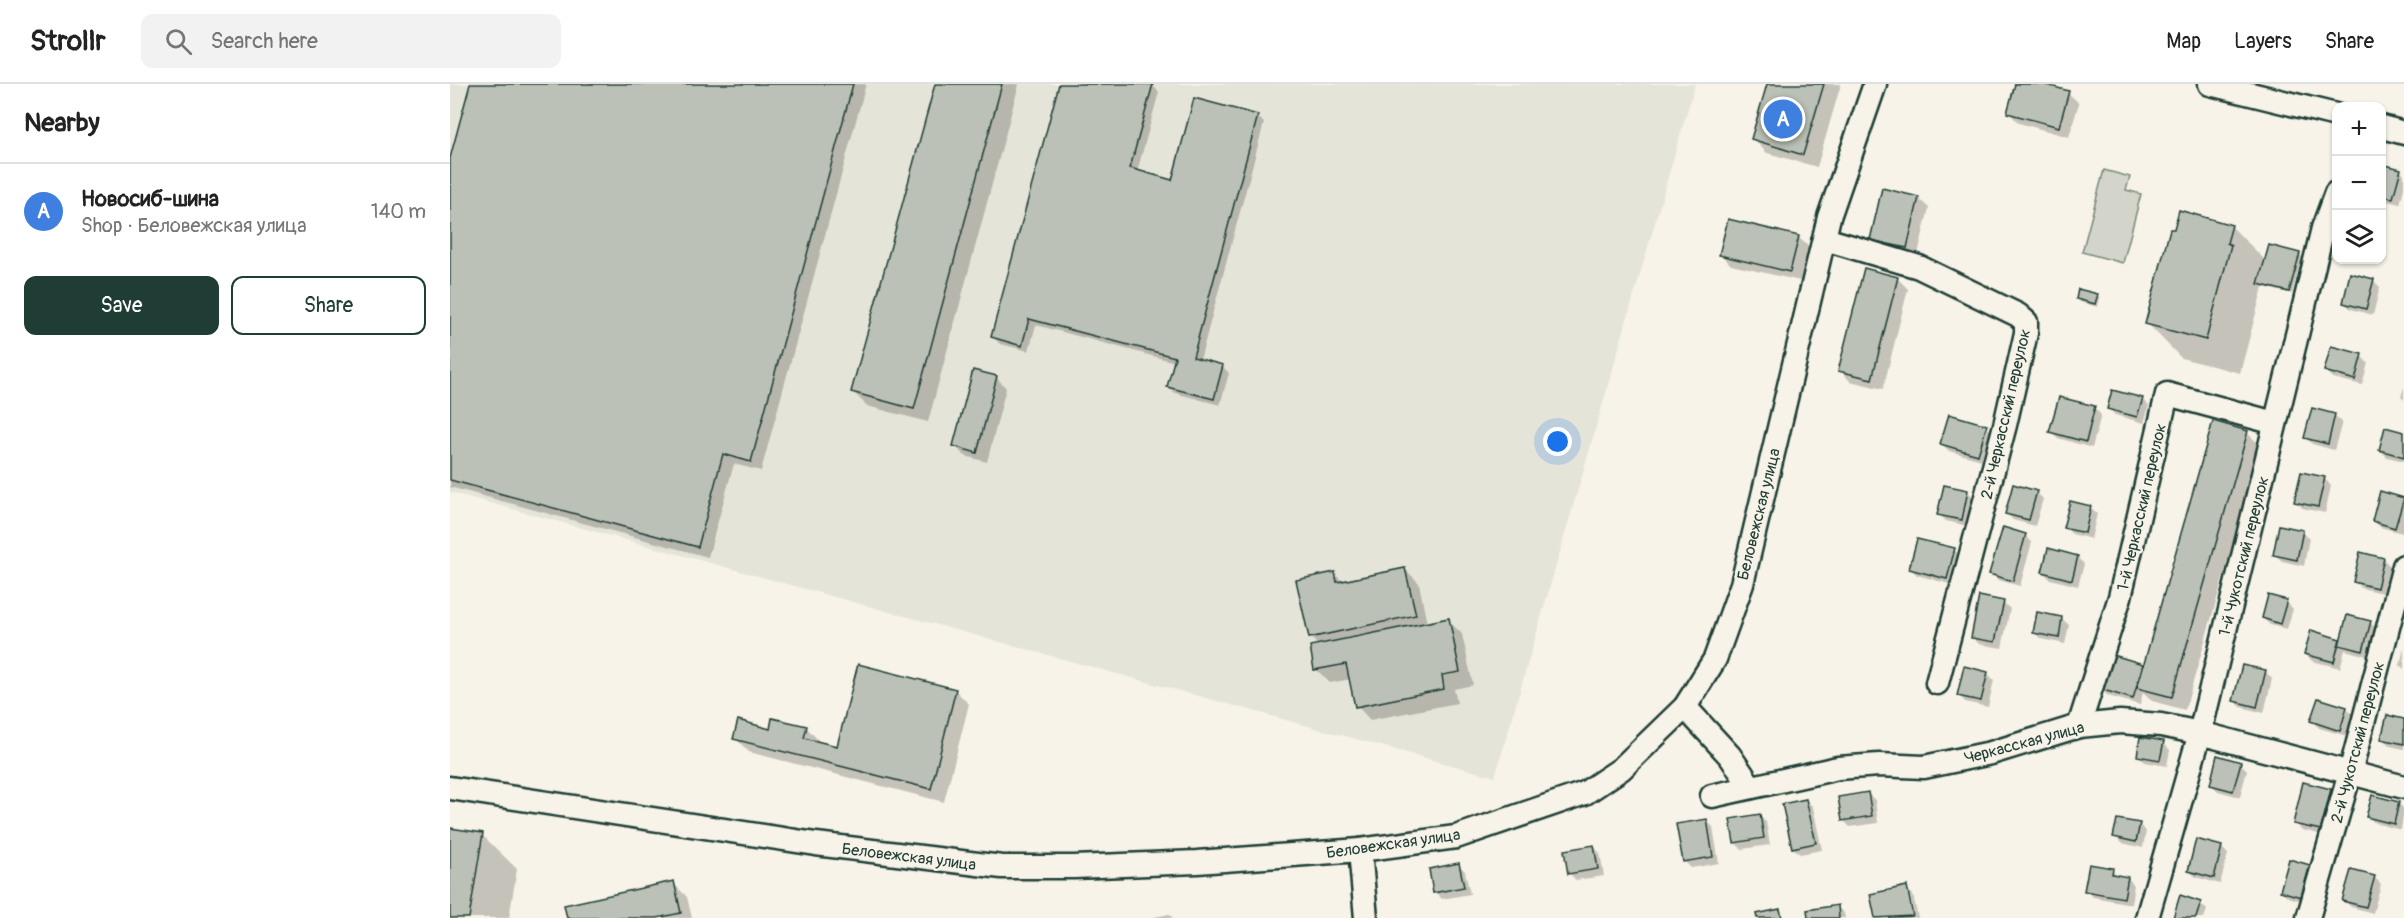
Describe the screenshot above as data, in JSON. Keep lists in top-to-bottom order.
{
  "streets": {
    "street": [
      "2-й Черкасский переулок",
      "1-й Черкасский переулок",
      "Беловежская улица",
      "1-й Чукотский переулок",
      "Черкасская улица",
      "2-й Чукотский переулок"
    ]
  },
  "crossings": [
    ["2-й Черкасский переулок", "Беловежская улица"],
    ["1-й Черкасский переулок", "1-й Чукотский переулок"],
    ["1-й Черкасский переулок", "Черкасская улица"],
    ["1-й Чукотский переулок", "Черкасская улица"],
    ["Черкасская улица", "2-й Чукотский переулок"]
  ],
  "page": {
    "header": "Strollr",
    "search": "Search here",
    "nav": ["Map", "Layers", "Share"],
    "heading": "Nearby",
    "pins": "A",
    "map_buttons": ["+", "−"],
    "list": [
      {
        "mark": "A",
        "name": "Новосиб-шина",
        "note": "Shop · Беловежская улица",
        "value": "140 m"
      }
    ],
    "buttons": ["Save", "Share"]
  }
}
